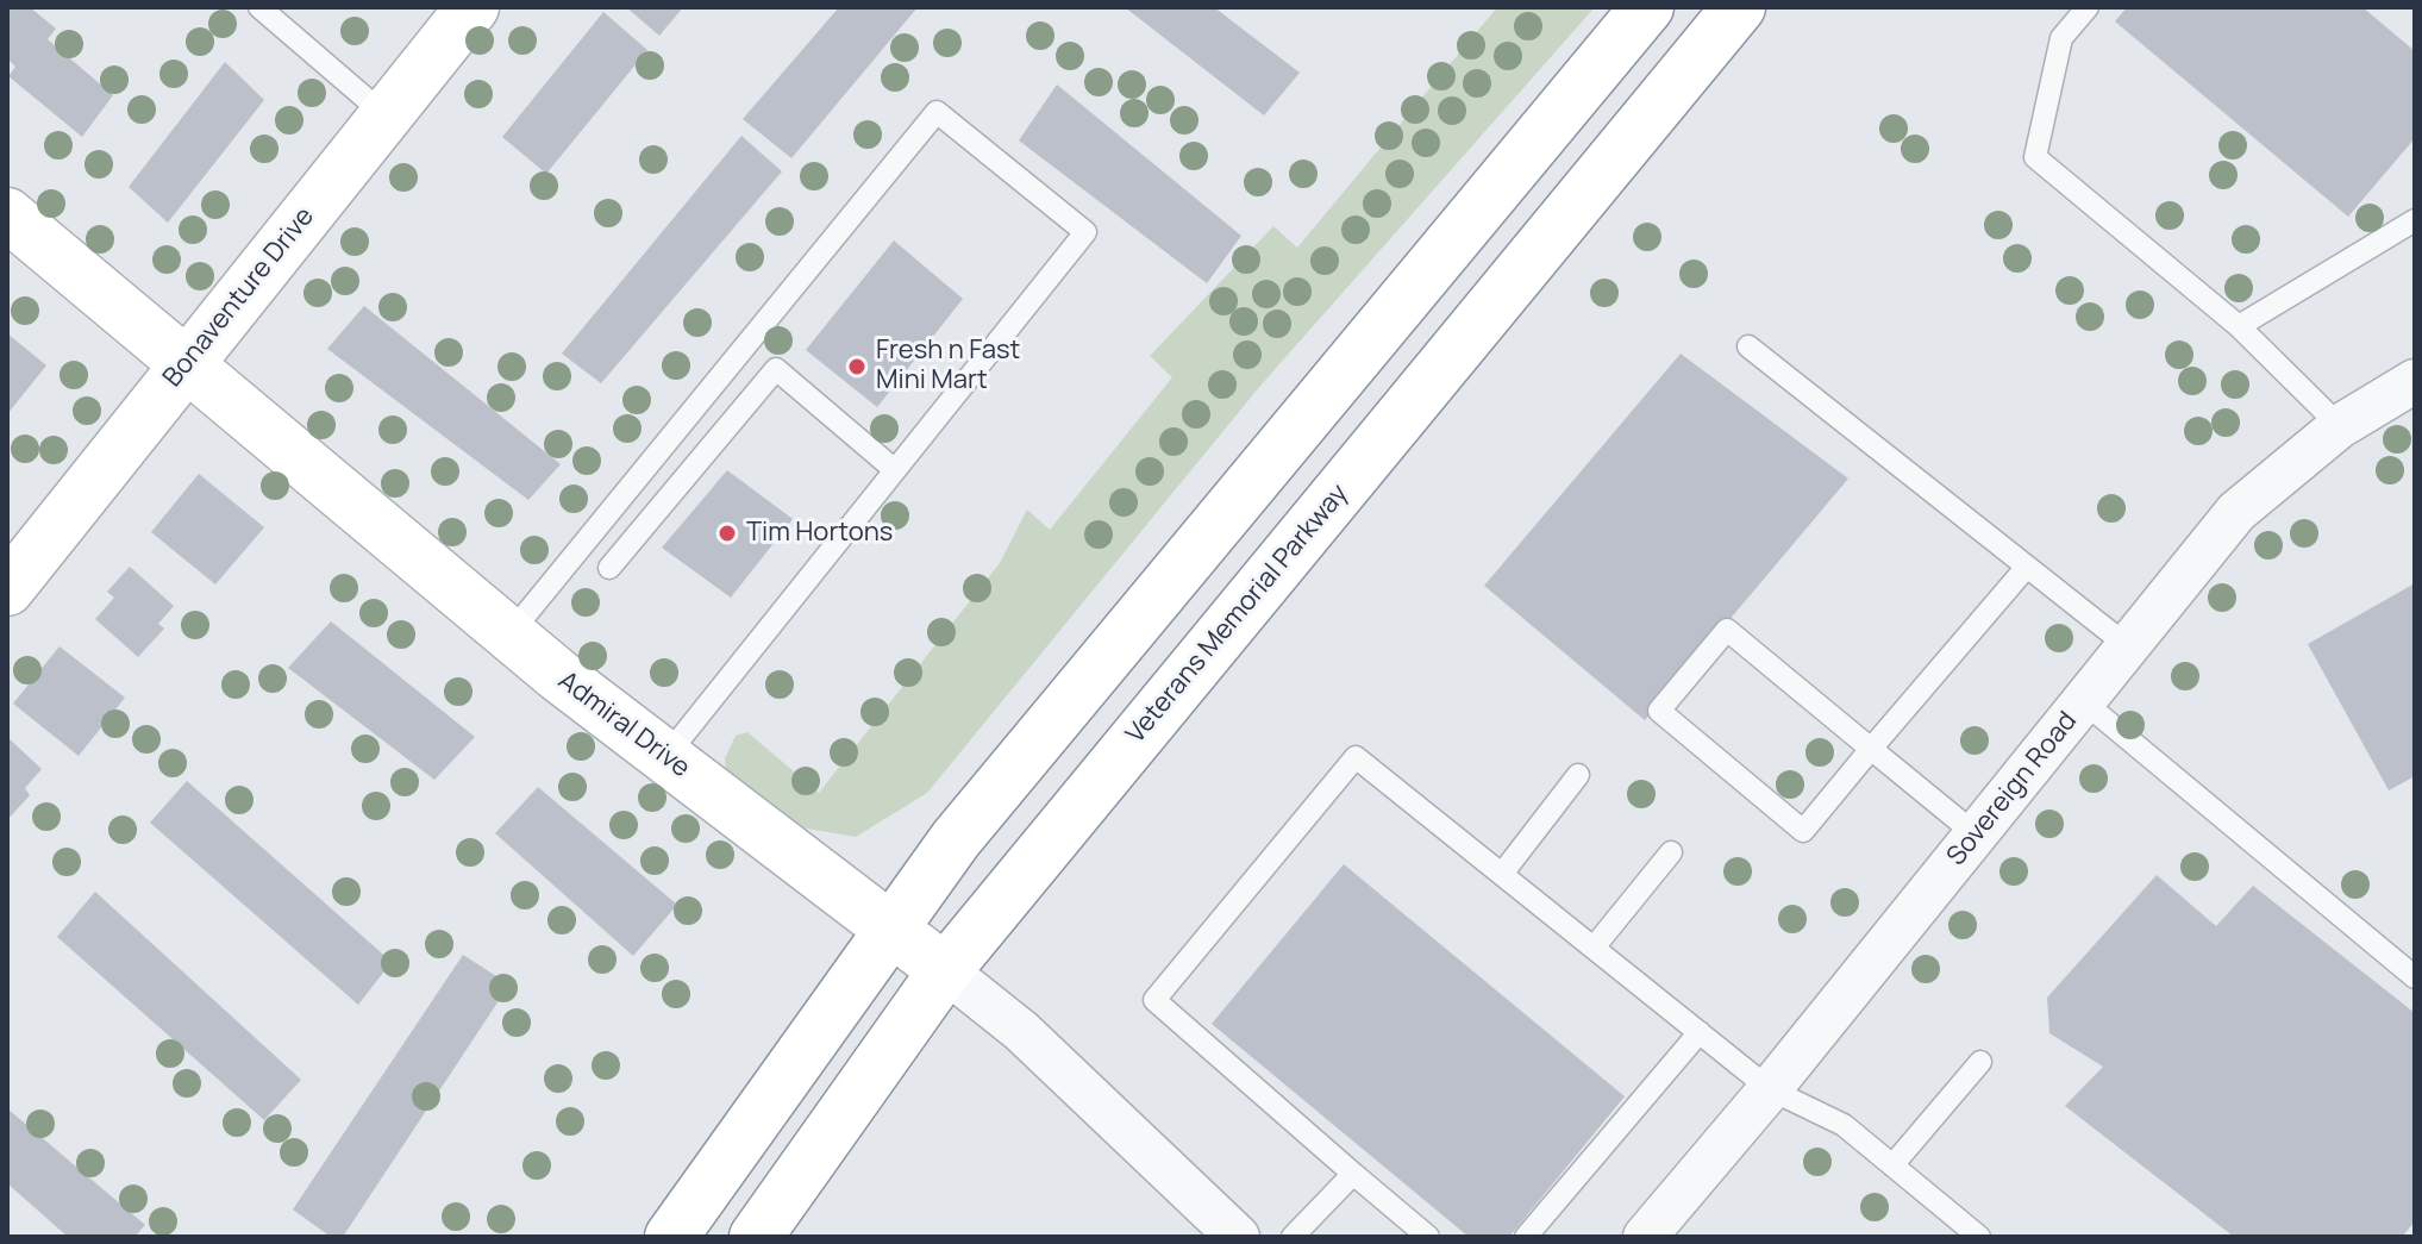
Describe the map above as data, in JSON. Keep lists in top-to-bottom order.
{
  "streets": {
    "main road": ["Bonaventure Drive", "Veterans Memorial Parkway", "Admiral Drive"],
    "street": ["Sovereign Road"]
  },
  "crossings": [
    ["Bonaventure Drive", "Admiral Drive"],
    ["Veterans Memorial Parkway", "Admiral Drive"]
  ],
  "places": ["Fresh n Fast Mini Mart", "Tim Hortons"]
}
